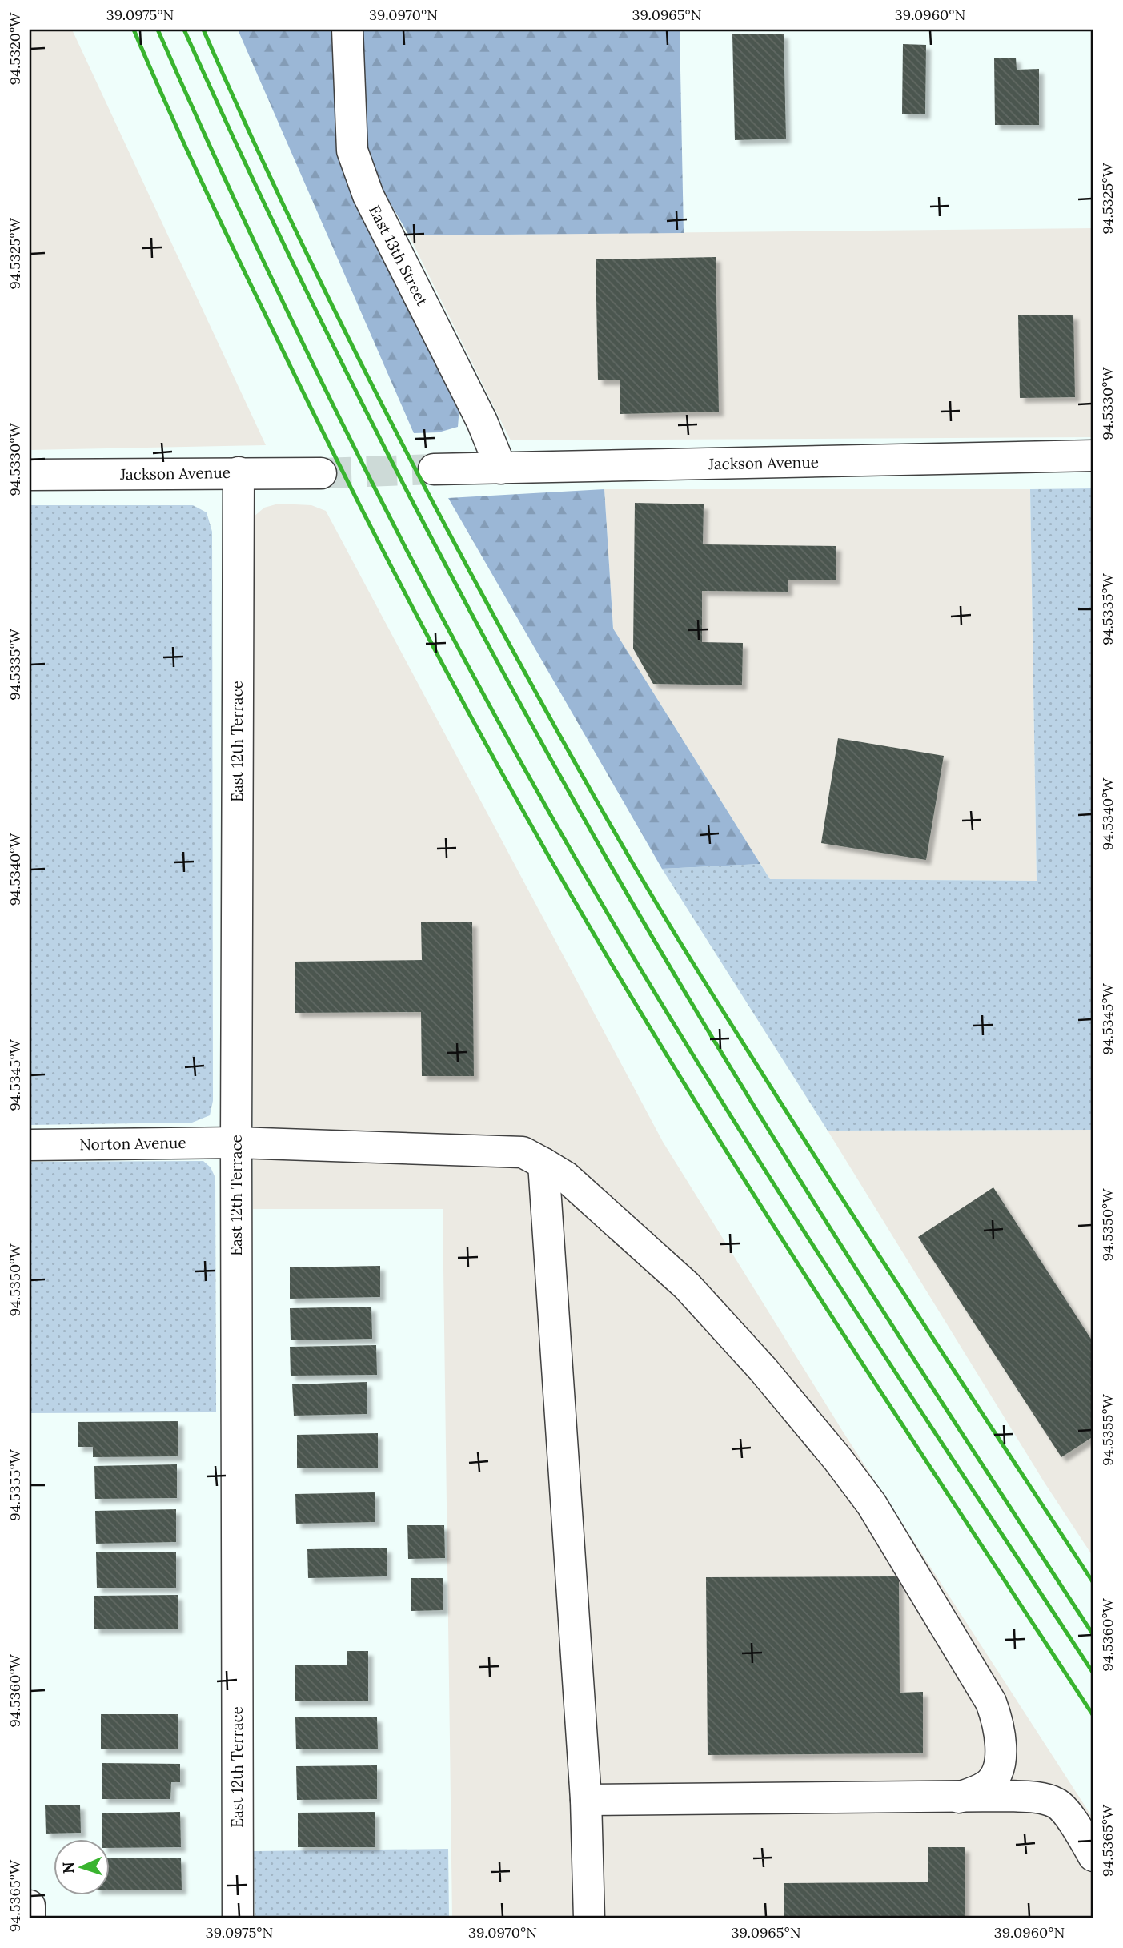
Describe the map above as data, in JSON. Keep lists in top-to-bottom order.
{
  "streets": {
    "street": [
      "East 13th Street",
      "Jackson Avenue",
      "East 12th Terrace",
      "Norton Avenue"
    ]
  },
  "crossings": [
    ["East 13th Street", "Jackson Avenue"],
    ["Jackson Avenue", "East 12th Terrace"],
    ["East 12th Terrace", "Norton Avenue"]
  ],
  "north": "left",
  "coordinates": [
    "39.0975°N",
    "39.0970°N",
    "39.0965°N",
    "39.0960°N",
    "94.5320°W",
    "94.5325°W",
    "94.5330°W",
    "94.5335°W",
    "94.5340°W",
    "94.5345°W",
    "94.5350°W",
    "94.5355°W",
    "94.5360°W",
    "94.5365°W"
  ]
}
